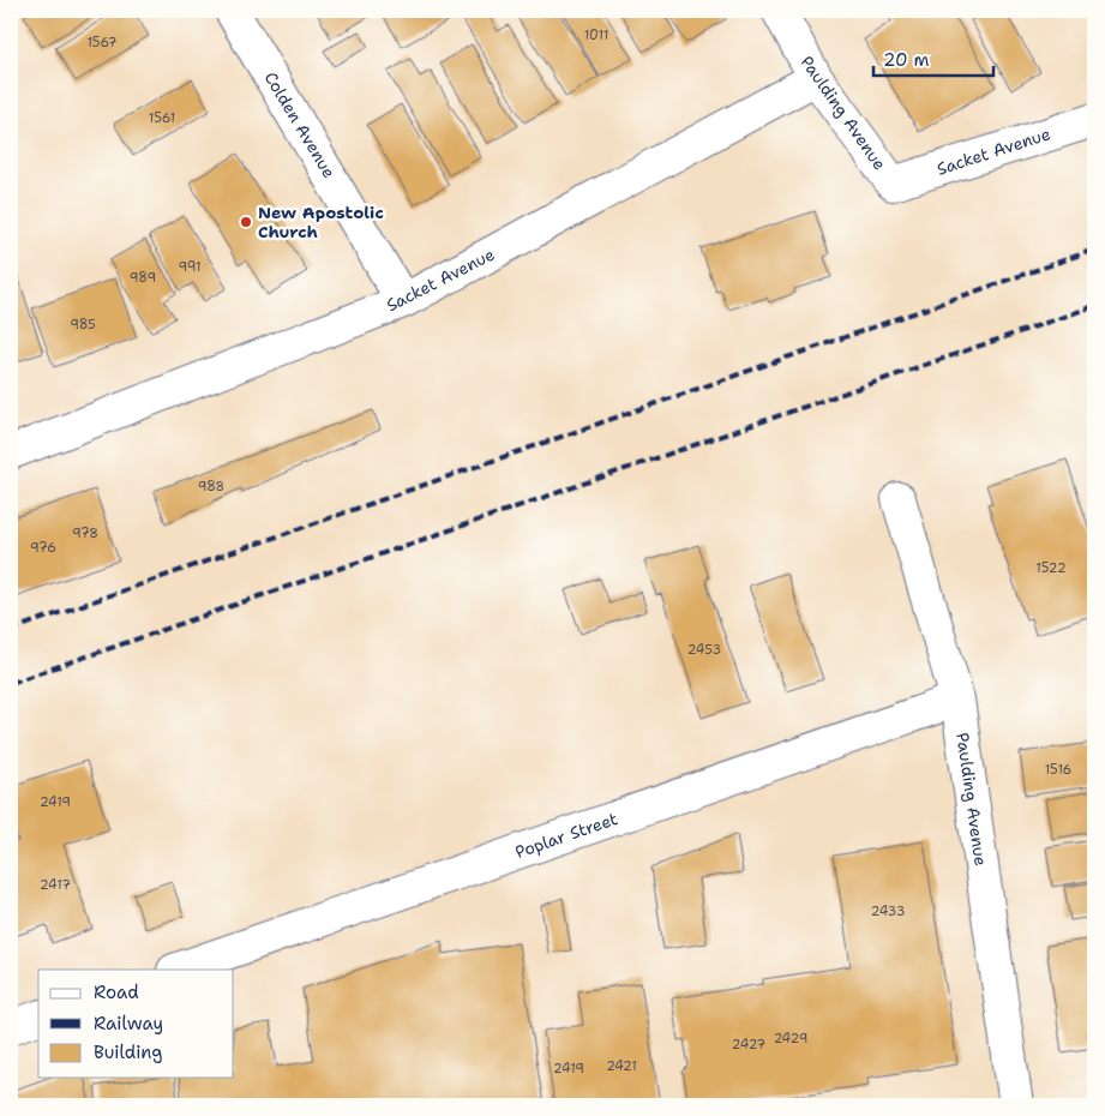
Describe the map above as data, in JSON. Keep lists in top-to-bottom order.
{
  "streets": {
    "street": [
      "Paulding Avenue",
      "Colden Avenue",
      "Sacket Avenue",
      "Poplar Street"
    ]
  },
  "crossings": [
    ["Paulding Avenue", "Sacket Avenue"],
    ["Paulding Avenue", "Poplar Street"],
    ["Colden Avenue", "Sacket Avenue"]
  ],
  "places": ["New Apostolic Church"],
  "house_numbers": [
    "1011",
    "1567",
    "1561",
    "991",
    "989",
    "985",
    "988",
    "978",
    "976",
    "1522",
    "2453",
    "1516",
    "2419",
    "2417",
    "2433",
    "2429",
    "2427",
    "2421",
    "2419"
  ],
  "legend": ["Road", "Railway", "Building"],
  "scale_bar": "20 m"
}
